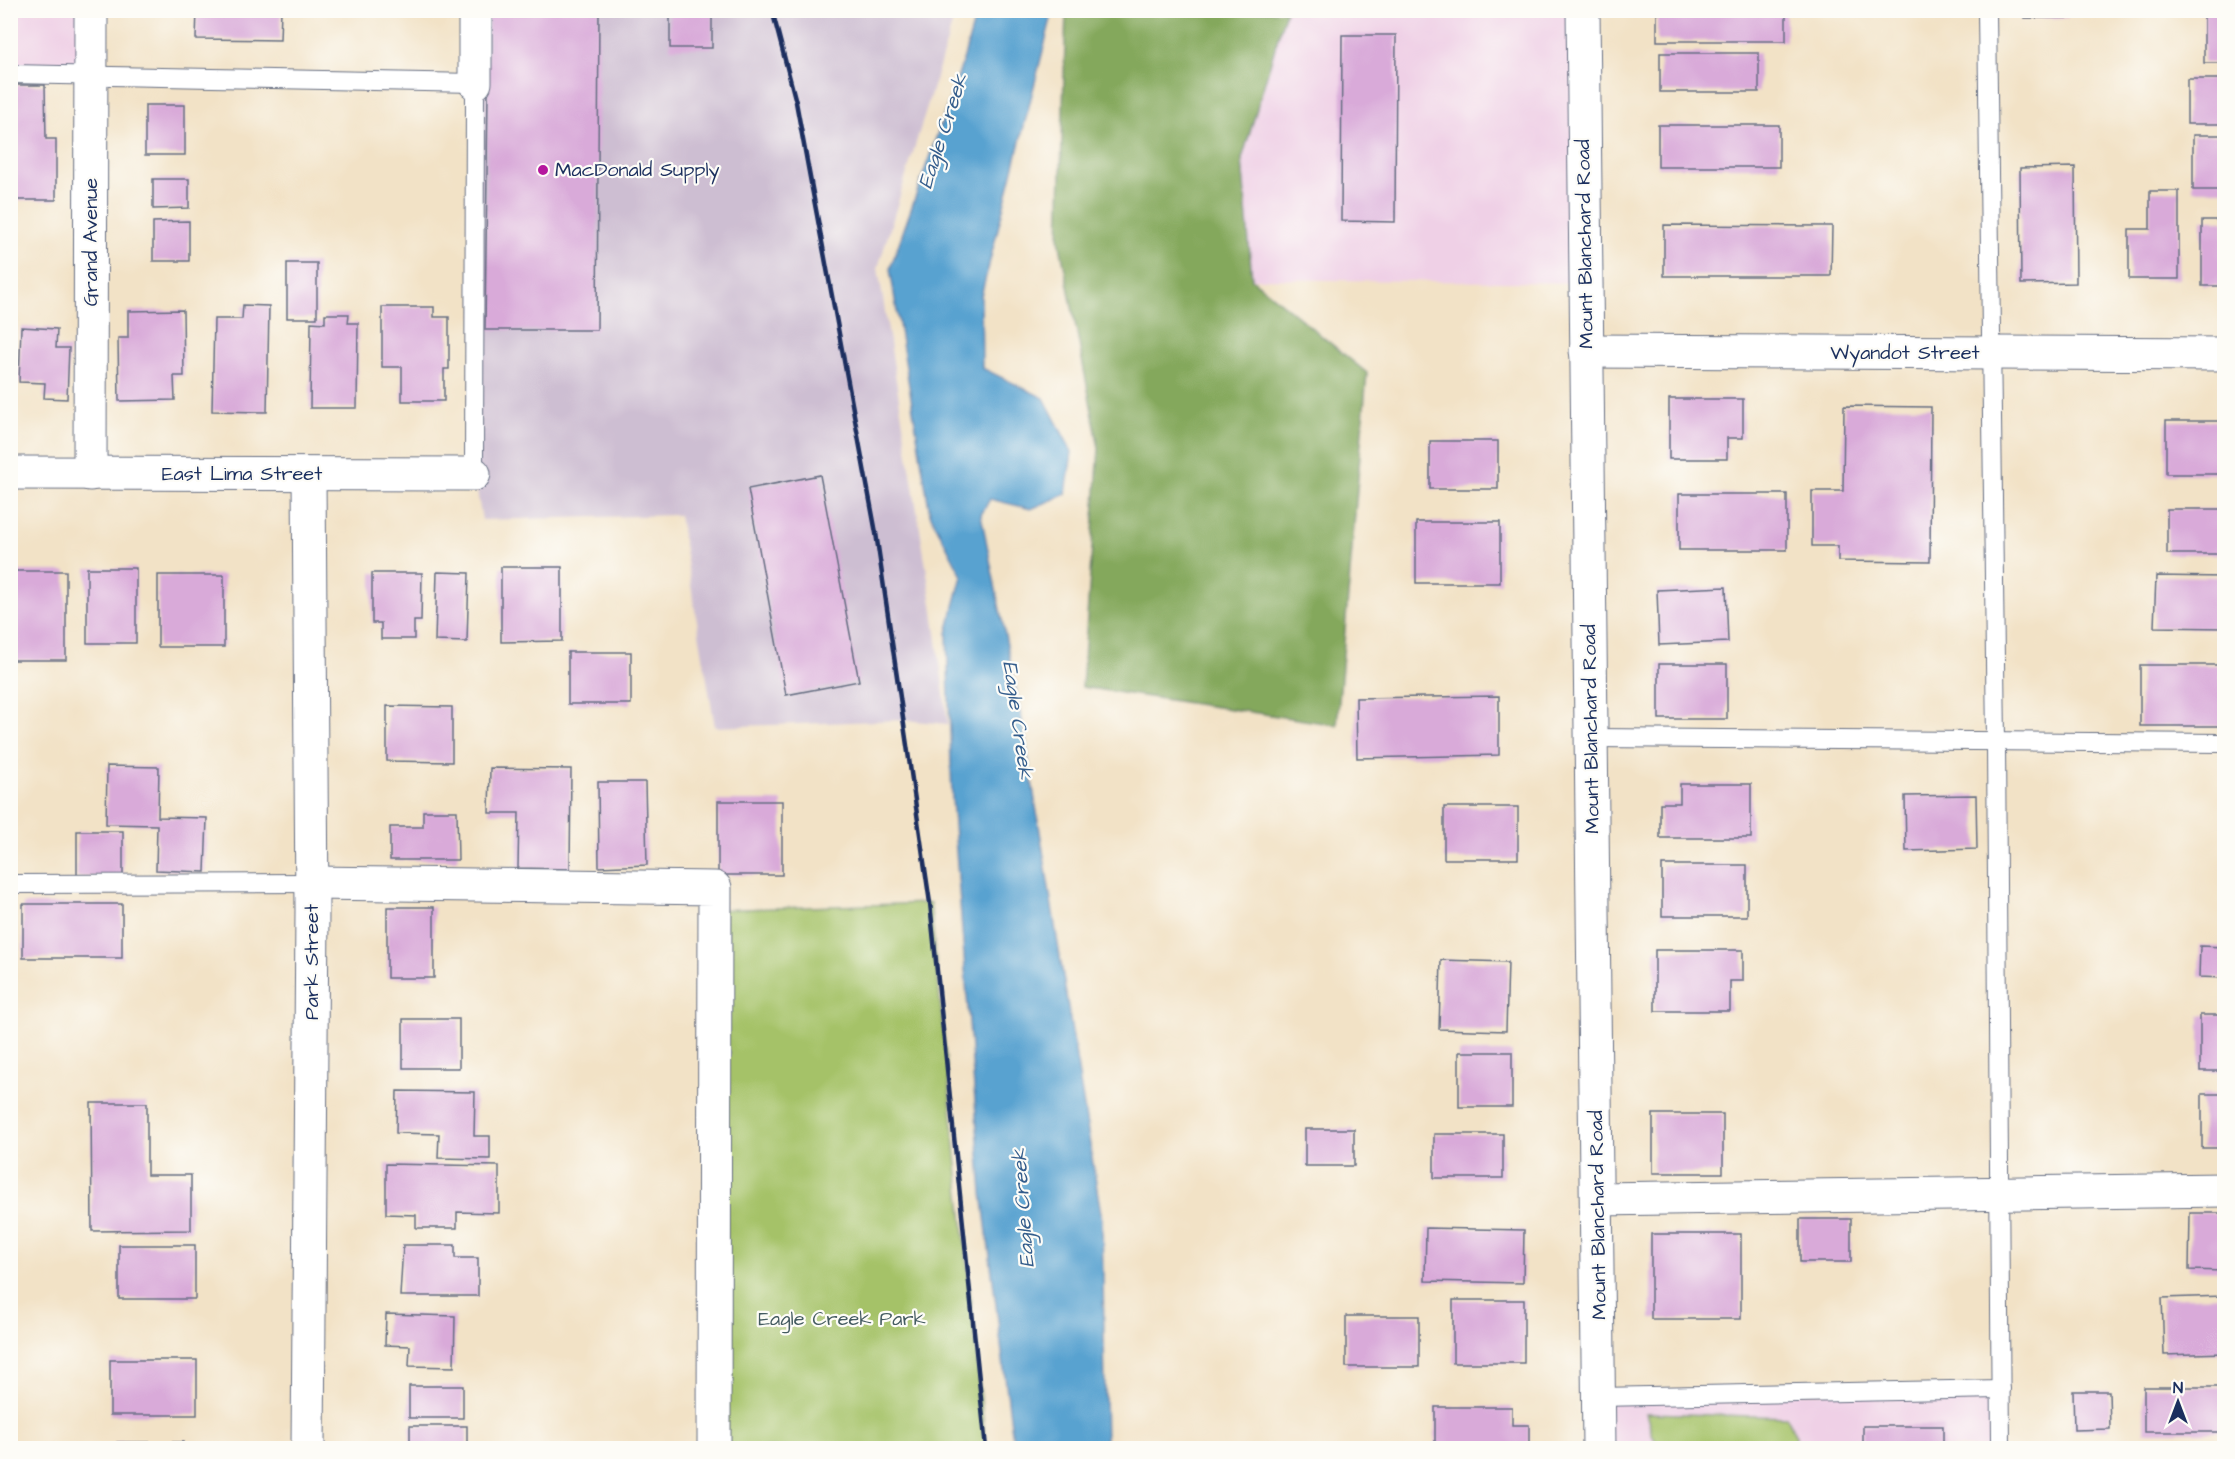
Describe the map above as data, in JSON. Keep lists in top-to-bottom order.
{
  "streets": {
    "street": [
      "Grand Avenue",
      "Mount Blanchard Road",
      "Wyandot Street",
      "East Lima Street",
      "Park Street"
    ]
  },
  "crossings": [
    ["Grand Avenue", "East Lima Street"],
    ["Mount Blanchard Road", "Wyandot Street"],
    ["East Lima Street", "Park Street"]
  ],
  "water": ["Eagle Creek"],
  "parks": ["Eagle Creek Park"],
  "places": ["MacDonald Supply"],
  "north": "top"
}
